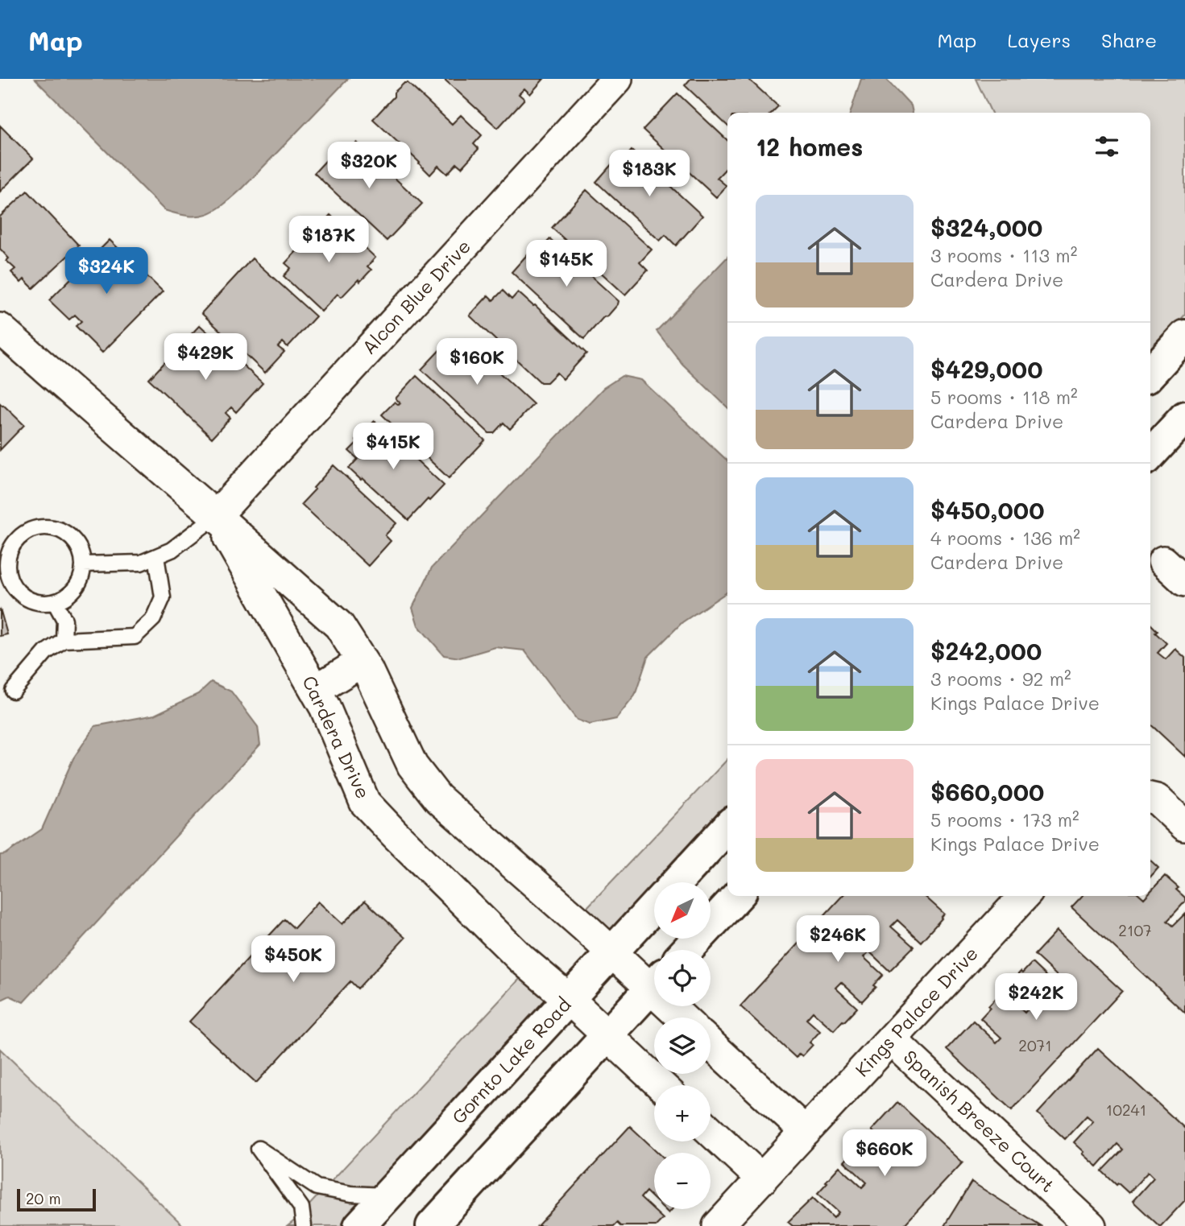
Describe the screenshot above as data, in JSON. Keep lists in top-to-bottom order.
{
  "streets": {
    "street": [
      "Alcon Blue Drive",
      "Cardera Drive",
      "Kings Palace Drive",
      "Gornto Lake Road",
      "Spanish Breeze Court"
    ]
  },
  "crossings": [
    ["Alcon Blue Drive", "Cardera Drive"],
    ["Cardera Drive", "Gornto Lake Road"],
    ["Kings Palace Drive", "Spanish Breeze Court"]
  ],
  "house_numbers": ["2107", "2071", "10241"],
  "scale_bar": "20 m",
  "north": "bottom left",
  "page": {
    "header": "Map",
    "nav": ["Map", "Layers", "Share"],
    "heading": "12 homes",
    "price": [
      "$320K",
      "$183K",
      "$187K",
      "$145K",
      "$324K",
      "$429K",
      "$160K",
      "$415K",
      "$246K",
      "$450K",
      "$242K",
      "$660K"
    ],
    "list": [
      {
        "name": "$324,000",
        "note": "3 rooms · 113 m² · Cardera Drive"
      },
      {
        "name": "$429,000",
        "note": "5 rooms · 118 m² · Cardera Drive"
      },
      {
        "name": "$450,000",
        "note": "4 rooms · 136 m² · Cardera Drive"
      },
      {
        "name": "$242,000",
        "note": "3 rooms · 92 m² · Kings Palace Drive"
      },
      {
        "name": "$660,000",
        "note": "5 rooms · 173 m² · Kings Palace Drive"
      }
    ],
    "map_buttons": ["+", "−"],
    "scale": "20 m"
  }
}
